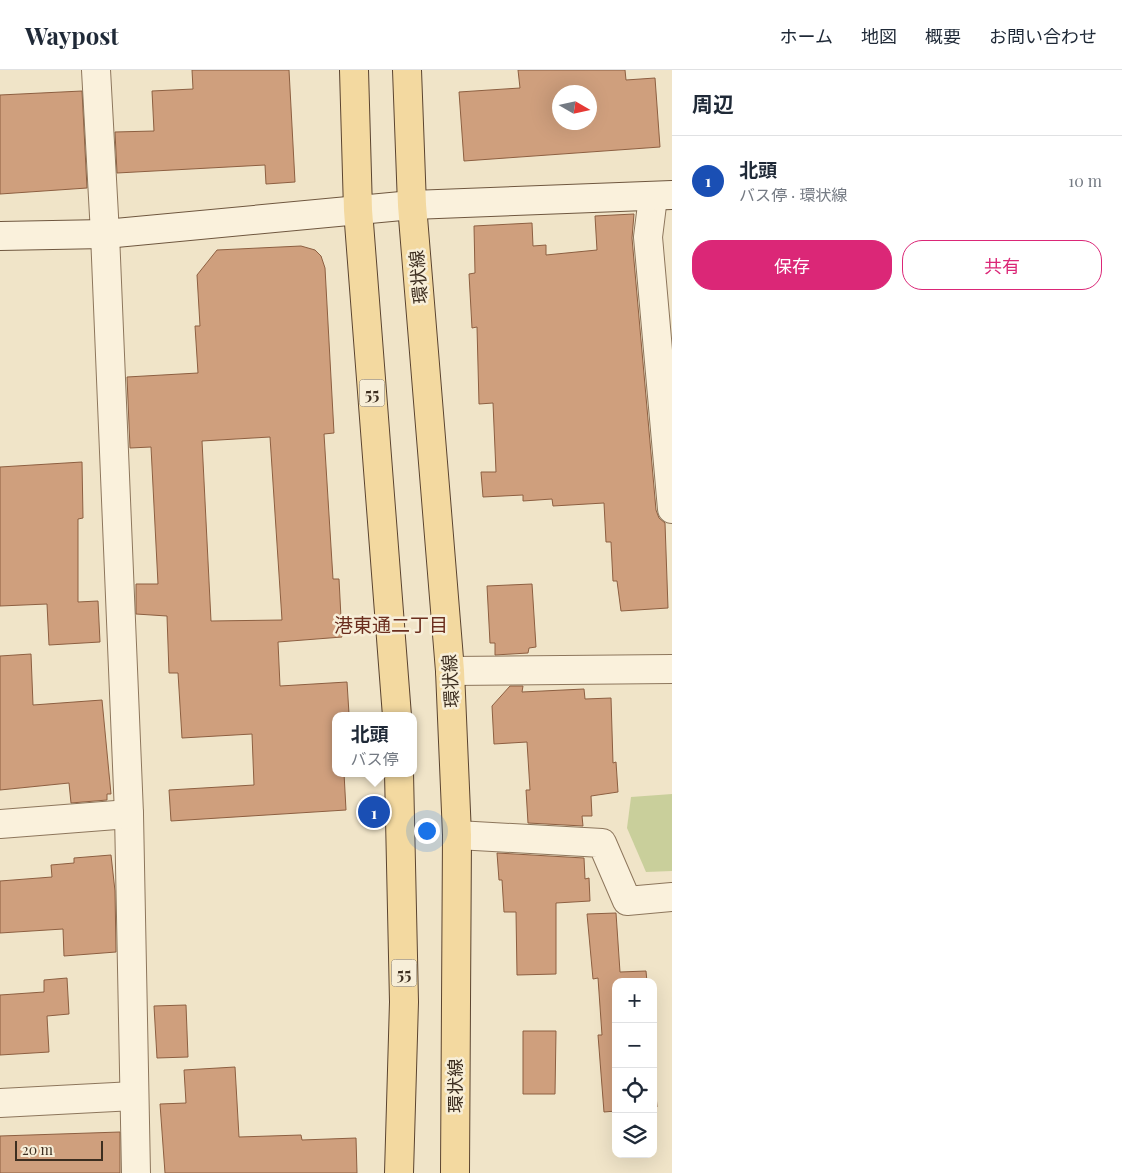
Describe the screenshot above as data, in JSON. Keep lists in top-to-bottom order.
{
  "streets": {
    "main road": ["環状線", "55"]
  },
  "districts": ["港東通二丁目"],
  "scale_bar": "20 m",
  "north": "right",
  "page": {
    "header": "Waypost",
    "nav": [
      "ホーム",
      "地図",
      "概要",
      "お問い合わせ"
    ],
    "heading": "周辺",
    "list": [
      {
        "mark": "1",
        "name": "北頭",
        "note": "バス停 · 環状線",
        "value": "10 m"
      }
    ],
    "buttons": ["保存", "共有"],
    "popup": ["北頭", "バス停"],
    "pins": "1",
    "map_buttons": ["+", "−"],
    "scale": "20 m"
  }
}
